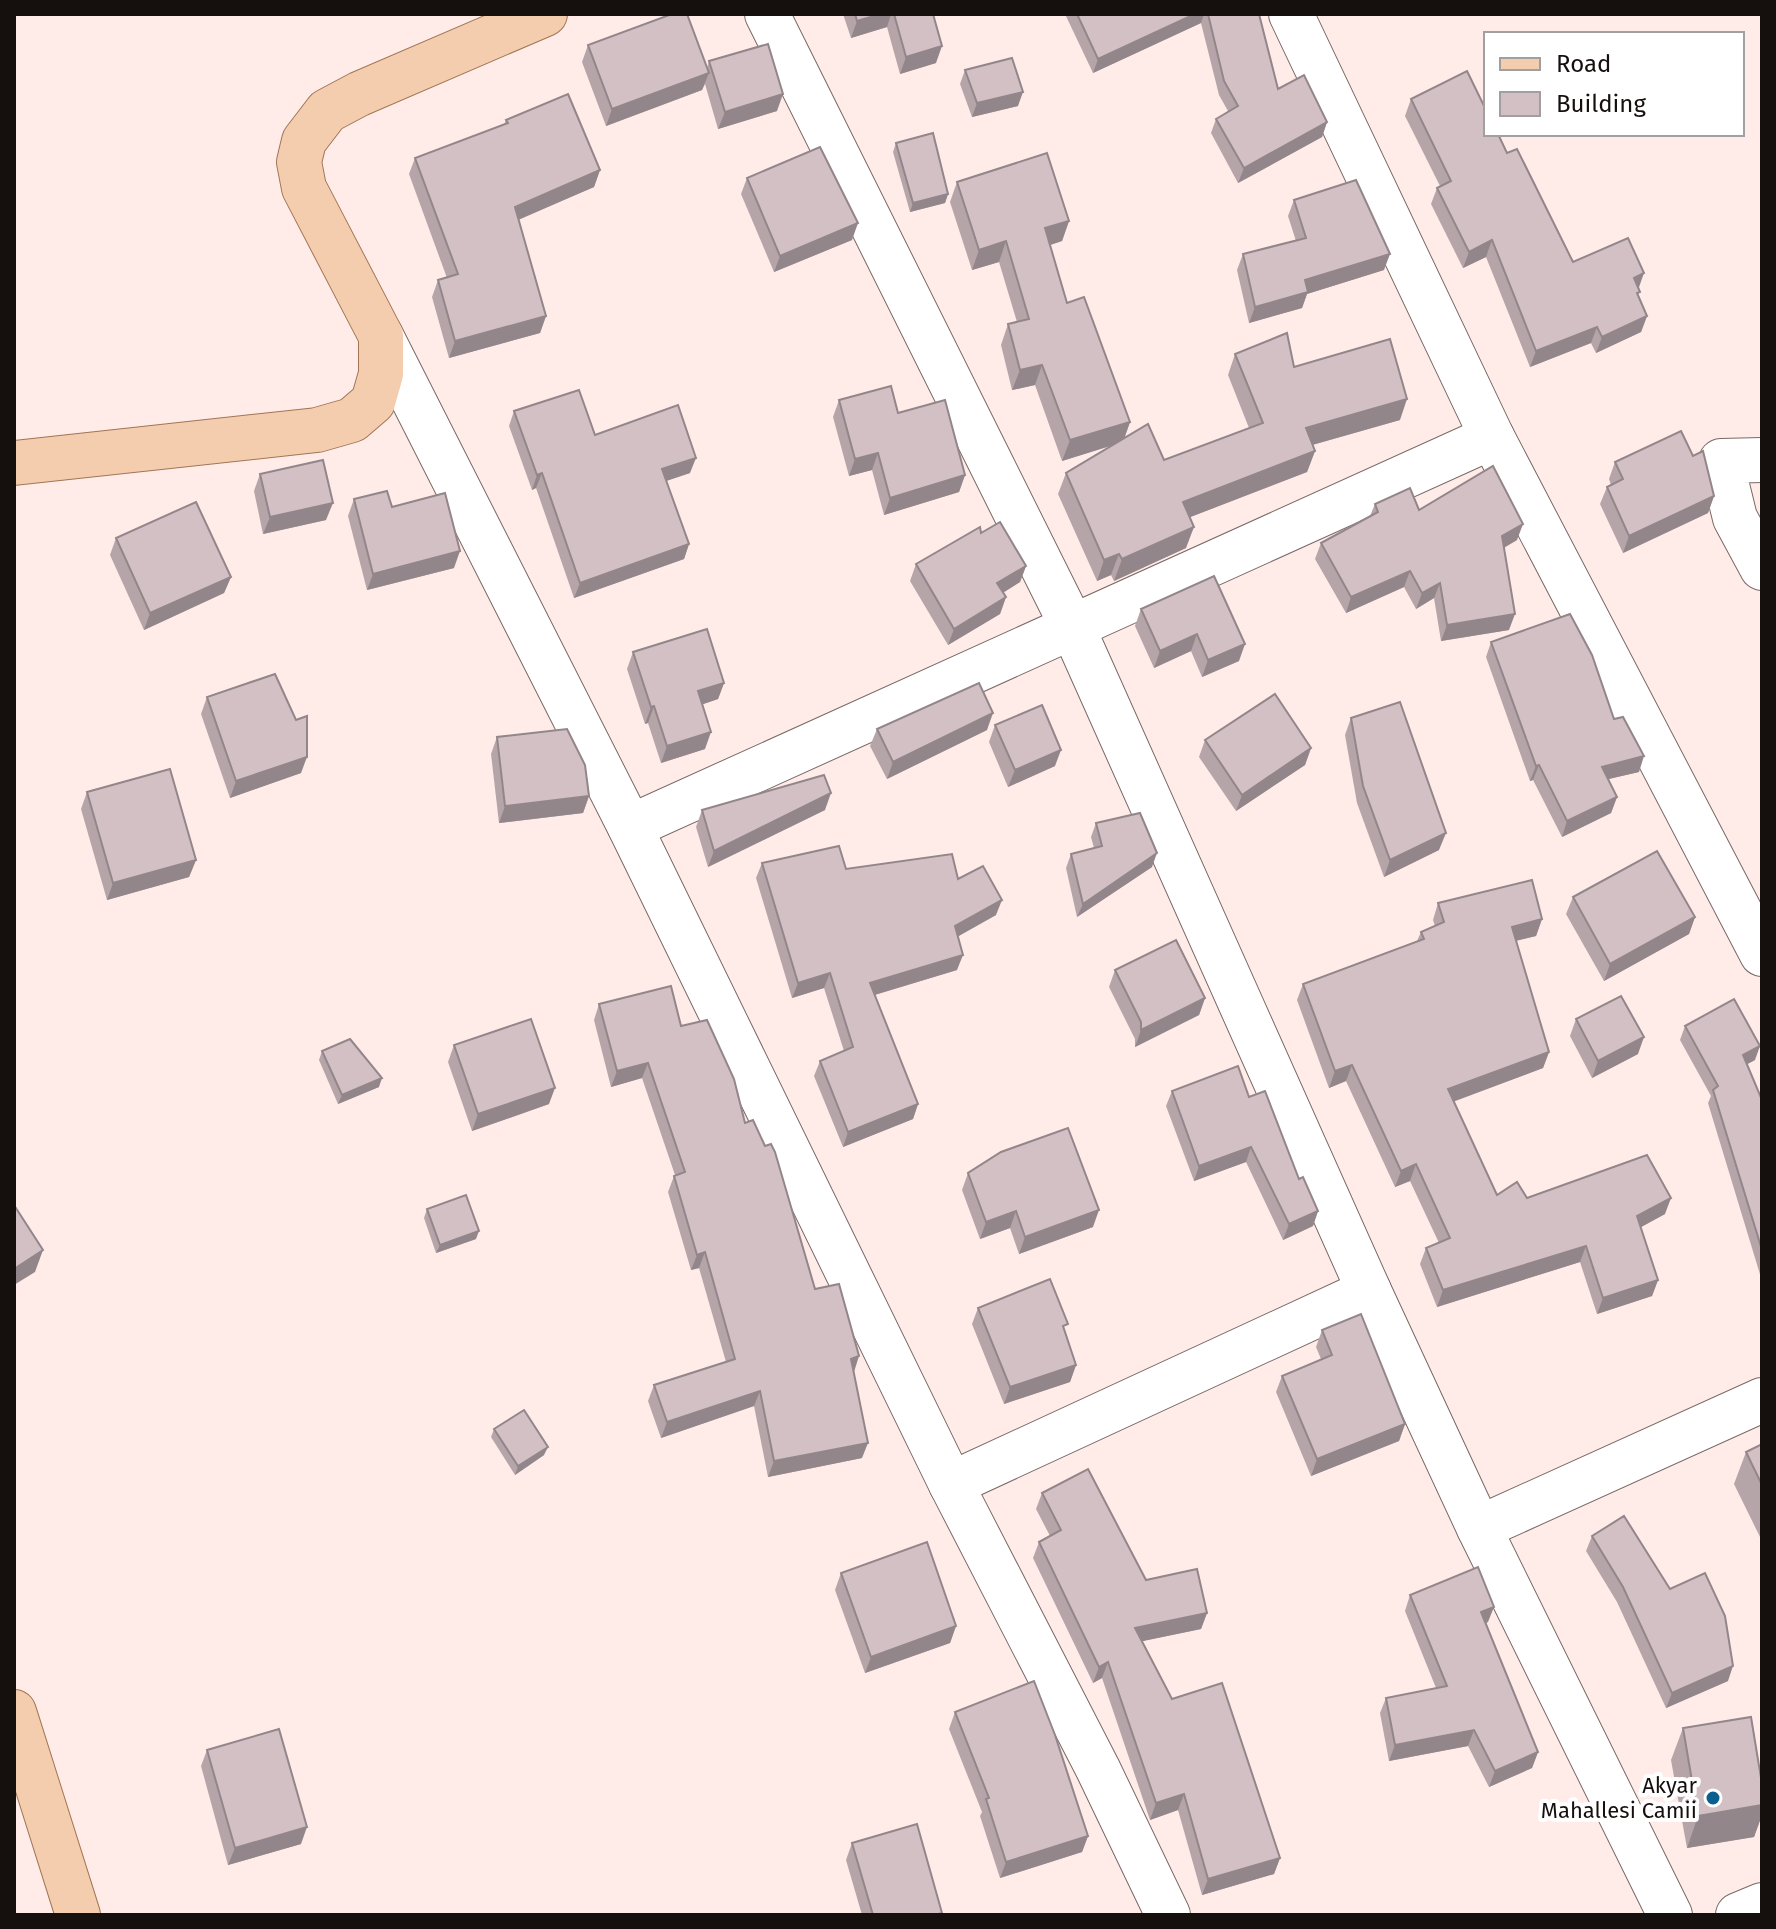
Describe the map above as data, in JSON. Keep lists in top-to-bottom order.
{
  "places": ["Akyar Mahallesi Camii"],
  "legend": ["Road", "Building"]
}
